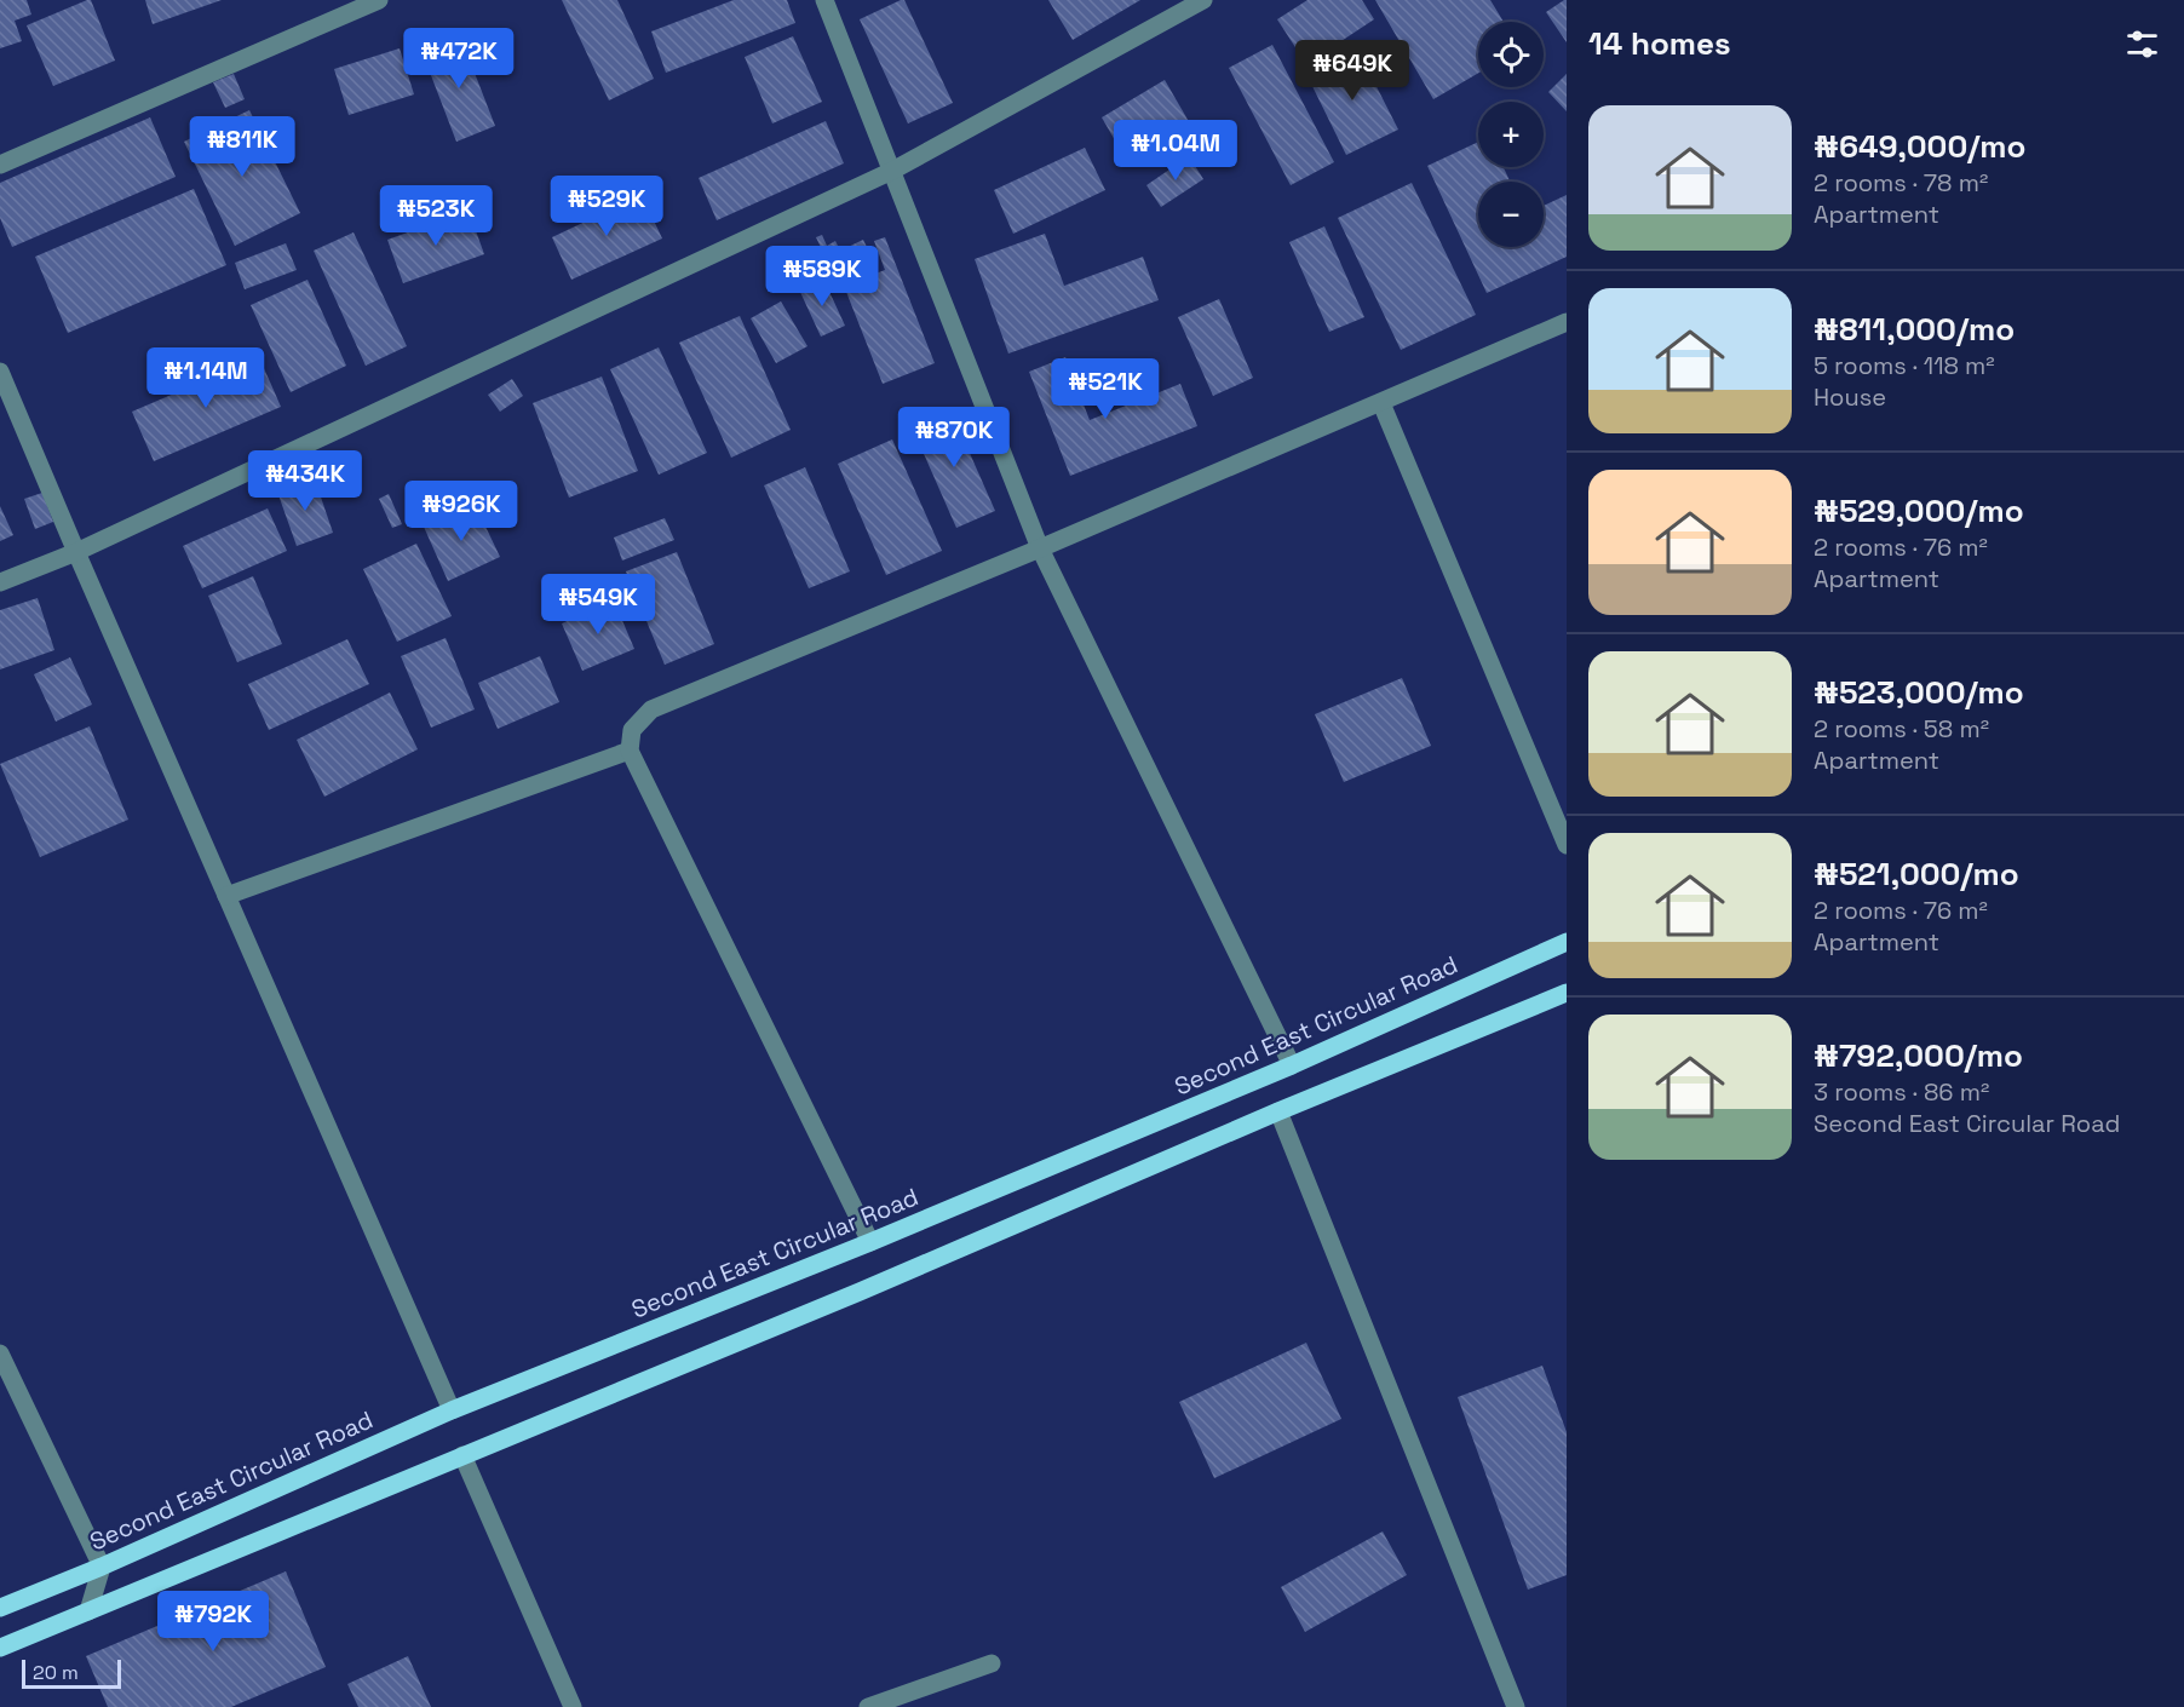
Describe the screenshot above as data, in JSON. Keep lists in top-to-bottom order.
{
  "streets": {
    "main road": ["Second East Circular Road"]
  },
  "scale_bar": "20 m",
  "page": {
    "heading": "14 homes",
    "map_buttons": ["+", "−"],
    "price": [
      "₦472K",
      "₦649K",
      "₦811K",
      "₦1.04M",
      "₦529K",
      "₦523K",
      "₦589K",
      "₦1.14M",
      "₦521K",
      "₦870K",
      "₦434K",
      "₦926K",
      "₦549K",
      "₦792K"
    ],
    "list": [
      {
        "name": "₦649,000/mo",
        "note": "2 rooms · 78 m² · Apartment"
      },
      {
        "name": "₦811,000/mo",
        "note": "5 rooms · 118 m² · House"
      },
      {
        "name": "₦529,000/mo",
        "note": "2 rooms · 76 m² · Apartment"
      },
      {
        "name": "₦523,000/mo",
        "note": "2 rooms · 58 m² · Apartment"
      },
      {
        "name": "₦521,000/mo",
        "note": "2 rooms · 76 m² · Apartment"
      },
      {
        "name": "₦792,000/mo",
        "note": "3 rooms · 86 m² · Second East Circular Road"
      }
    ],
    "scale": "20 m"
  }
}
